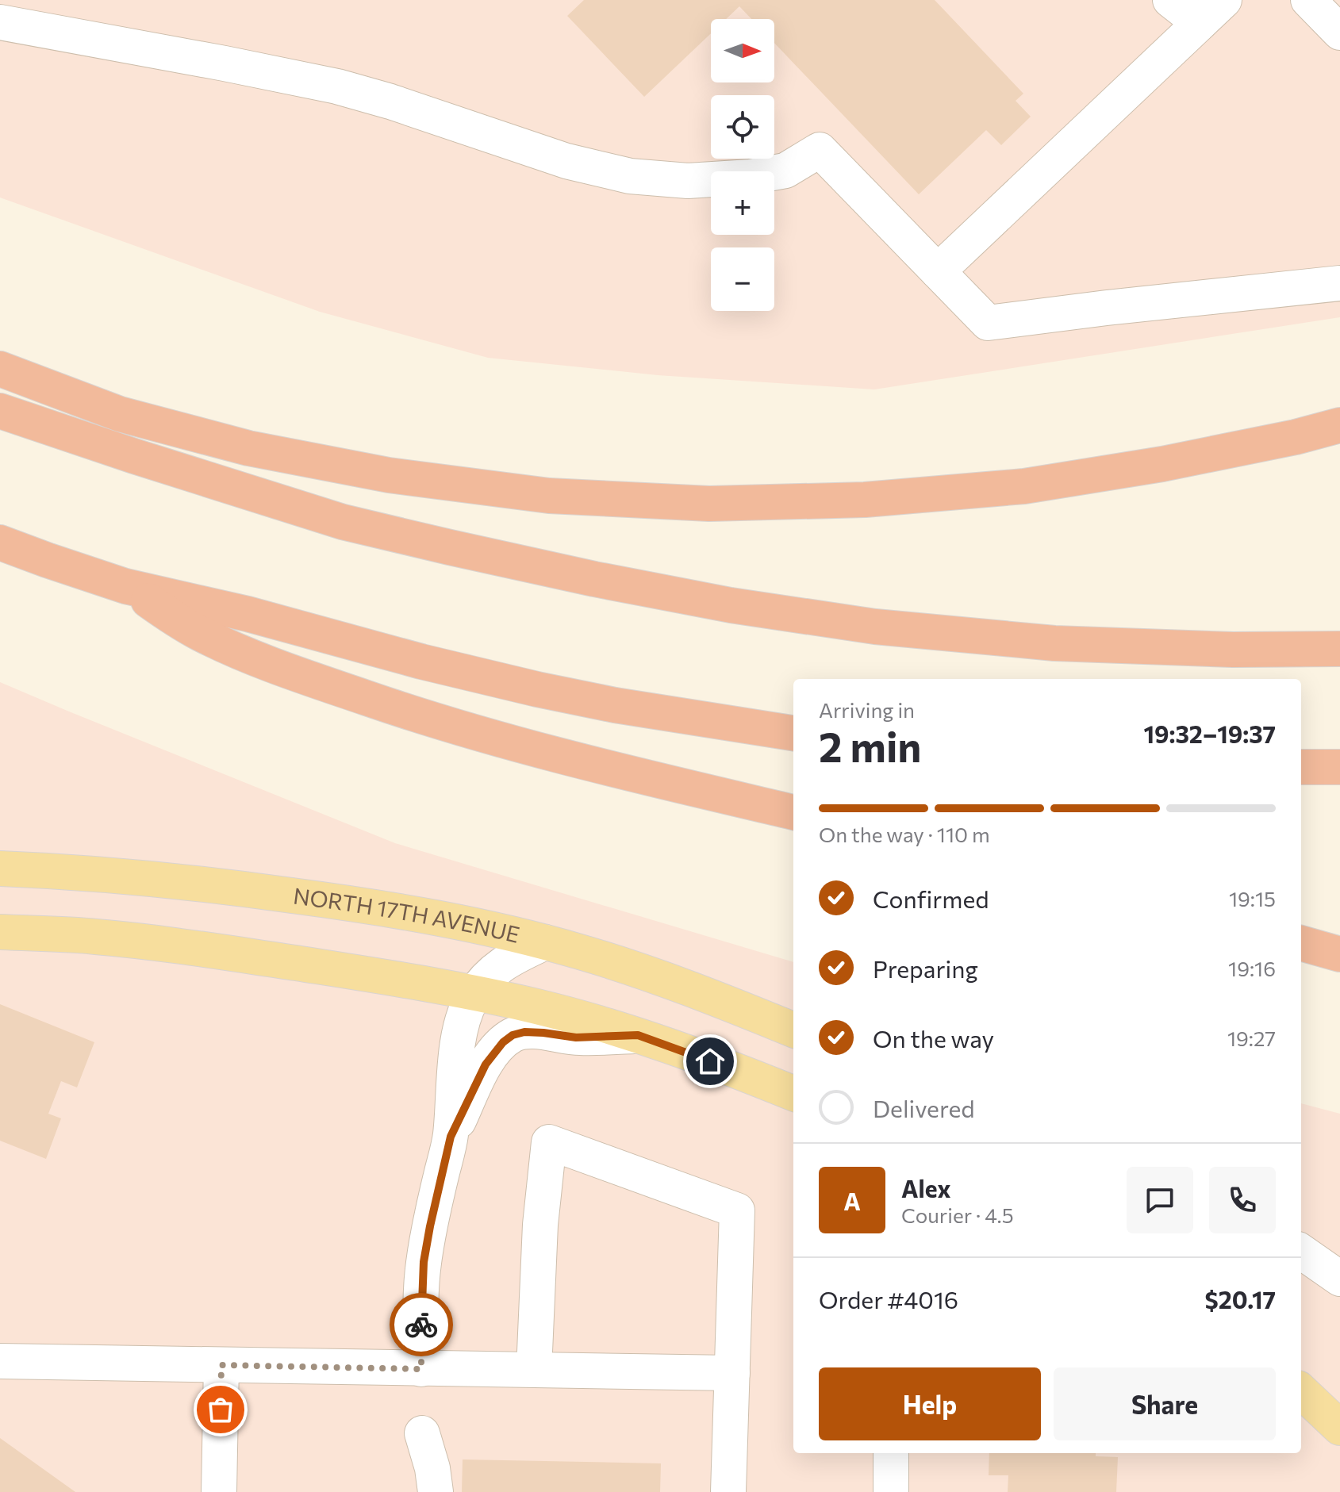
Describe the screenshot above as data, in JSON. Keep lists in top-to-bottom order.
{
  "streets": {
    "main road": ["NORTH 17TH AVENUE"]
  },
  "north": "right",
  "page": {
    "map_buttons": ["+", "−"],
    "heading": ["2 min", "Arriving in", "19:32–19:37"],
    "panel": [
      "Alex",
      "Courier · 4.5",
      "Order #4016",
      "$20.17"
    ],
    "bar": "On the way · 110 m",
    "list": [
      ["Confirmed", "19:15"],
      ["Preparing", "19:16"],
      ["On the way", "19:27"],
      "Delivered"
    ],
    "round": "A",
    "buttons": ["Help", "Share"]
  }
}
